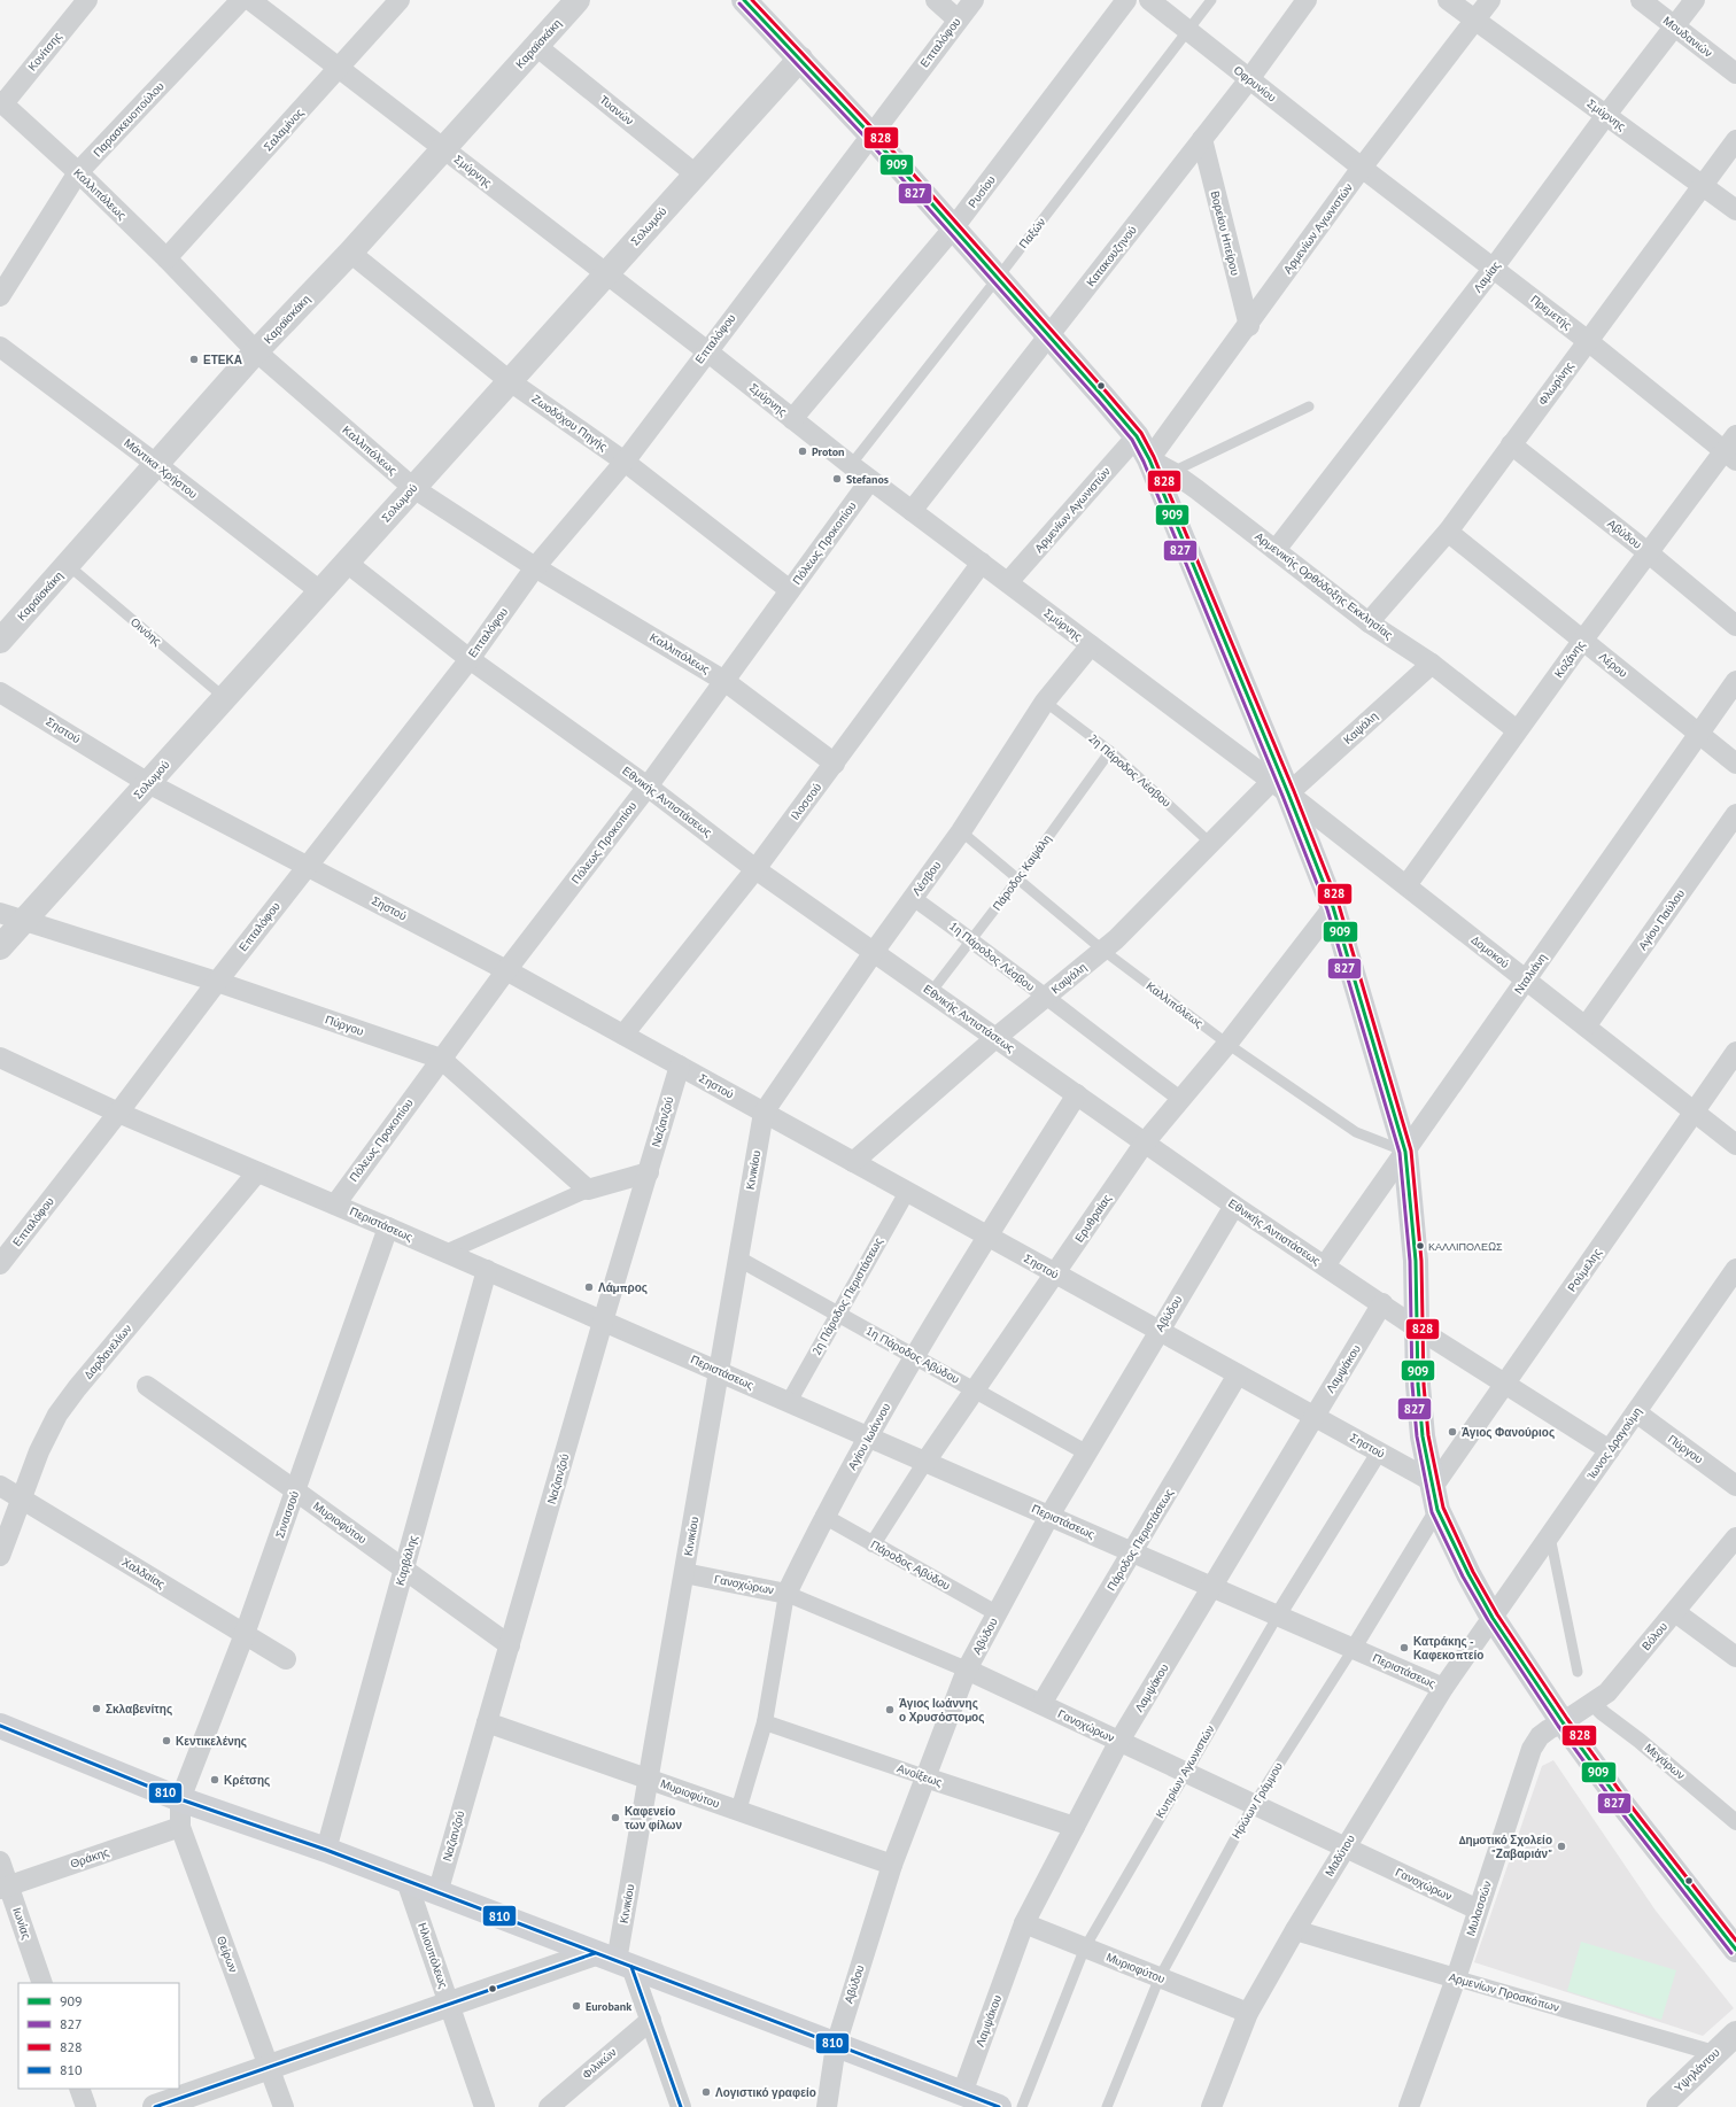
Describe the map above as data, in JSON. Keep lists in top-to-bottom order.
{
  "streets": {
    "street": [
      "Μουδανιών",
      "Επταλόφου",
      "Καραϊσκάκη",
      "Κονίτσης",
      "Οφρυνίου",
      "Τυανών",
      "Σμύρνης",
      "Παρασκευοπούλου",
      "Σαλαμίνος",
      "Ρυσίου",
      "Καλλιπόλεως",
      "Σολωμού",
      "Αρμενίων Αγωνιστών",
      "Βορείου Ηπείρου",
      "Κατακουζηνού",
      "Λαμίας",
      "Πρεμετής",
      "Φλωρίνης",
      "Ζωοδόχου Πηγής",
      "Μάντικα Χρήστου",
      "Αβύδου",
      "Πόλεως Προκοπίου",
      "Αρμενικής Ορθόδοξης Εκκλησίας",
      "Κοζάνης",
      "Λέρου",
      "Καψάλη",
      "Σηστού",
      "Εθνικής Αντιστάσεως",
      "Ιλοσσού",
      "Λέσβου",
      "Αγίου Παύλου",
      "Δομοκού",
      "1η Πάροδος Λέσβου",
      "Νταλιάνη",
      "Πύργου",
      "Ναζιανζού",
      "Κινικίου",
      "Ερυθραίας",
      "Περιστάσεως",
      "Ρούμελης",
      "2η Πάροδος Περιστάσεως",
      "Δαρδανελίων",
      "1η Πάροδος Αβύδου",
      "Λαμψάκου",
      "Αγίου Ιωάννου",
      "Ίωνος Δραγούμη",
      "Σινασσού",
      "Μυριοφύτου",
      "Πάροδος Περιστάσεως",
      "Καρβάλης",
      "Πάροδος Αβύδου",
      "Χαλδαίας",
      "Γανοχώρων",
      "Βόλου",
      "Μεγάρων",
      "Κυπρίων Αγωνιστών",
      "Ανοίξεως",
      "Ηρώων Γράμμου",
      "Μαδύτου",
      "Θράκης",
      "Μυλασσών",
      "Ιωνίας",
      "Θείρων",
      "Ηλιουπόλεως",
      "Αρμενίων Προσκόπων",
      "Φιλικών",
      "Υψηλάντου"
    ],
    "lane": [
      "Παξών",
      "Οινόης",
      "2η Πάροδος Λέσβου",
      "Πάροδος Καψάλη"
    ]
  },
  "crossings": [
    ["Μουδανιών", "Λαμίας"],
    ["Επταλόφου", "Σμύρνης"],
    ["Επταλόφου", "Καλλιπόλεως"],
    ["Επταλόφου", "Ζωοδόχου Πηγής"],
    ["Επταλόφου", "Σηστού"],
    ["Επταλόφου", "Εθνικής Αντιστάσεως"],
    ["Επταλόφου", "Πύργου"],
    ["Επταλόφου", "Περιστάσεως"],
    ["Καραϊσκάκη", "Τυανών"],
    ["Καραϊσκάκη", "Σμύρνης"],
    ["Καραϊσκάκη", "Καλλιπόλεως"],
    ["Καραϊσκάκη", "Ζωοδόχου Πηγής"],
    ["Καραϊσκάκη", "Μάντικα Χρήστου"],
    ["Καραϊσκάκη", "Οινόης"],
    ["Κονίτσης", "Καλλιπόλεως"],
    ["Οφρυνίου", "Αρμενίων Αγωνιστών"],
    ["Οφρυνίου", "Παξών"],
    ["Οφρυνίου", "Κατακουζηνού"],
    ["Οφρυνίου", "Πρεμετής"],
    ["Τυανών", "Σολωμού"],
    ["Σμύρνης", "Σαλαμίνος"],
    ["Σμύρνης", "Ρυσίου"],
    ["Σμύρνης", "Σολωμού"],
    ["Σμύρνης", "Αρμενίων Αγωνιστών"],
    ["Σμύρνης", "Παξών"],
    ["Σμύρνης", "Κατακουζηνού"],
    ["Σμύρνης", "Λαμίας"],
    ["Σμύρνης", "Φλωρίνης"],
    ["Σμύρνης", "Πόλεως Προκοπίου"],
    ["Σμύρνης", "Καψάλη"],
    ["Σμύρνης", "Ιλοσσού"],
    ["Σμύρνης", "Λέσβου"],
    ["Σμύρνης", "Δομοκού"],
    ["Παρασκευοπούλου", "Καλλιπόλεως"],
    ["Σαλαμίνος", "Καλλιπόλεως"],
    ["Καλλιπόλεως", "Σολωμού"],
    ["Καλλιπόλεως", "Πόλεως Προκοπίου"],
    ["Καλλιπόλεως", "Καψάλη"],
    ["Καλλιπόλεως", "Ιλοσσού"],
    ["Καλλιπόλεως", "Πάροδος Καψάλη"],
    ["Καλλιπόλεως", "Λέσβου"],
    ["Καλλιπόλεως", "Νταλιάνη"],
    ["Καλλιπόλεως", "Ερυθραίας"],
    ["Σολωμού", "Ζωοδόχου Πηγής"],
    ["Σολωμού", "Μάντικα Χρήστου"],
    ["Σολωμού", "Οινόης"],
    ["Σολωμού", "Σηστού"],
    ["Σολωμού", "Εθνικής Αντιστάσεως"],
    ["Σολωμού", "Πύργου"],
    ["Αρμενίων Αγωνιστών", "Βορείου Ηπείρου"],
    ["Αρμενίων Αγωνιστών", "Πρεμετής"],
    ["Αρμενίων Αγωνιστών", "Αρμενικής Ορθόδοξης Εκκλησίας"],
    ["Βορείου Ηπείρου", "Κατακουζηνού"],
    ["Λαμίας", "Πρεμετής"],
    ["Λαμίας", "Αρμενικής Ορθόδοξης Εκκλησίας"],
    ["Πρεμετής", "Φλωρίνης"],
    ["Πρεμετής", "Κοζάνης"],
    ["Φλωρίνης", "Αβύδου"],
    ["Φλωρίνης", "Αρμενικής Ορθόδοξης Εκκλησίας"],
    ["Φλωρίνης", "Λέρου"],
    ["Ζωοδόχου Πηγής", "Πόλεως Προκοπίου"],
    ["Αβύδου", "Κοζάνης"],
    ["Αβύδου", "Σηστού"],
    ["Αβύδου", "Εθνικής Αντιστάσεως"],
    ["Αβύδου", "Περιστάσεως"],
    ["Αβύδου", "1η Πάροδος Αβύδου"],
    ["Αβύδου", "Μυριοφύτου"],
    ["Αβύδου", "Πάροδος Αβύδου"],
    ["Αβύδου", "Γανοχώρων"],
    ["Αβύδου", "Ανοίξεως"],
    ["Πόλεως Προκοπίου", "Σηστού"],
    ["Πόλεως Προκοπίου", "Εθνικής Αντιστάσεως"],
    ["Πόλεως Προκοπίου", "Πύργου"],
    ["Πόλεως Προκοπίου", "Περιστάσεως"],
    ["Αρμενικής Ορθόδοξης Εκκλησίας", "Κοζάνης"],
    ["Αρμενικής Ορθόδοξης Εκκλησίας", "Καψάλη"],
    ["Κοζάνης", "Λέρου"],
    ["Κοζάνης", "Δομοκού"],
    ["Λέρου", "Νταλιάνη"],
    ["Καψάλη", "Σηστού"],
    ["Καψάλη", "2η Πάροδος Λέσβου"],
    ["Καψάλη", "Εθνικής Αντιστάσεως"],
    ["Καψάλη", "Δομοκού"],
    ["Καψάλη", "1η Πάροδος Λέσβου"],
    ["Σηστού", "Ιλοσσού"],
    ["Σηστού", "Λέσβου"],
    ["Σηστού", "Ναζιανζού"],
    ["Σηστού", "Κινικίου"],
    ["Σηστού", "Ερυθραίας"],
    ["Σηστού", "Ρούμελης"],
    ["Σηστού", "2η Πάροδος Περιστάσεως"],
    ["Σηστού", "Λαμψάκου"],
    ["Σηστού", "Αγίου Ιωάννου"],
    ["Σηστού", "Πάροδος Περιστάσεως"],
    ["Σηστού", "Κυπρίων Αγωνιστών"],
    ["Σηστού", "Ηρώων Γράμμου"],
    ["2η Πάροδος Λέσβου", "Πάροδος Καψάλη"],
    ["2η Πάροδος Λέσβου", "Λέσβου"],
    ["Εθνικής Αντιστάσεως", "Ιλοσσού"],
    ["Εθνικής Αντιστάσεως", "Πάροδος Καψάλη"],
    ["Εθνικής Αντιστάσεως", "Λέσβου"],
    ["Εθνικής Αντιστάσεως", "Νταλιάνη"],
    ["Εθνικής Αντιστάσεως", "Ερυθραίας"],
    ["Εθνικής Αντιστάσεως", "Ρούμελης"],
    ["Εθνικής Αντιστάσεως", "Λαμψάκου"],
    ["Εθνικής Αντιστάσεως", "Αγίου Ιωάννου"],
    ["Εθνικής Αντιστάσεως", "Ίωνος Δραγούμη"],
    ["Πάροδος Καψάλη", "1η Πάροδος Λέσβου"],
    ["Λέσβου", "1η Πάροδος Λέσβου"],
    ["Λέσβου", "Κινικίου"],
    ["Αγίου Παύλου", "Δομοκού"],
    ["Δομοκού", "Νταλιάνη"],
    ["Δομοκού", "Ρούμελης"],
    ["1η Πάροδος Λέσβου", "Ερυθραίας"],
    ["Πύργου", "Ίωνος Δραγούμη"],
    ["Ναζιανζού", "Περιστάσεως"],
    ["Ναζιανζού", "Μυριοφύτου"],
    ["Κινικίου", "Περιστάσεως"],
    ["Κινικίου", "1η Πάροδος Αβύδου"],
    ["Κινικίου", "Μυριοφύτου"],
    ["Κινικίου", "Γανοχώρων"],
    ["Ερυθραίας", "Περιστάσεως"],
    ["Ερυθραίας", "1η Πάροδος Αβύδου"],
    ["Ερυθραίας", "Πάροδος Αβύδου"],
    ["Περιστάσεως", "2η Πάροδος Περιστάσεως"],
    ["Περιστάσεως", "Δαρδανελίων"],
    ["Περιστάσεως", "Λαμψάκου"],
    ["Περιστάσεως", "Αγίου Ιωάννου"],
    ["Περιστάσεως", "Σινασσού"],
    ["Περιστάσεως", "Πάροδος Περιστάσεως"],
    ["Περιστάσεως", "Καρβάλης"],
    ["Περιστάσεως", "Κυπρίων Αγωνιστών"],
    ["Περιστάσεως", "Ηρώων Γράμμου"],
    ["Περιστάσεως", "Μαδύτου"],
    ["Ρούμελης", "Ηρώων Γράμμου"],
    ["2η Πάροδος Περιστάσεως", "1η Πάροδος Αβύδου"],
    ["Δαρδανελίων", "Χαλδαίας"],
    ["1η Πάροδος Αβύδου", "Αγίου Ιωάννου"],
    ["Λαμψάκου", "Μυριοφύτου"],
    ["Λαμψάκου", "Γανοχώρων"],
    ["Λαμψάκου", "Ανοίξεως"],
    ["Αγίου Ιωάννου", "Μυριοφύτου"],
    ["Αγίου Ιωάννου", "Πάροδος Αβύδου"],
    ["Αγίου Ιωάννου", "Γανοχώρων"],
    ["Αγίου Ιωάννου", "Ανοίξεως"],
    ["Ίωνος Δραγούμη", "Μαδύτου"],
    ["Σινασσού", "Μυριοφύτου"],
    ["Σινασσού", "Χαλδαίας"],
    ["Σινασσού", "Θείρων"],
    ["Μυριοφύτου", "Καρβάλης"],
    ["Μυριοφύτου", "Κυπρίων Αγωνιστών"],
    ["Μυριοφύτου", "Ηρώων Γράμμου"],
    ["Μυριοφύτου", "Μαδύτου"],
    ["Πάροδος Περιστάσεως", "Γανοχώρων"],
    ["Γανοχώρων", "Κυπρίων Αγωνιστών"],
    ["Γανοχώρων", "Ηρώων Γράμμου"],
    ["Γανοχώρων", "Μαδύτου"],
    ["Γανοχώρων", "Μυλασσών"],
    ["Βόλου", "Μεγάρων"],
    ["Βόλου", "Μυλασσών"],
    ["Μαδύτου", "Αρμενίων Προσκόπων"],
    ["Θράκης", "Ιωνίας"],
    ["Θράκης", "Θείρων"],
    ["Μυλασσών", "Αρμενίων Προσκόπων"],
    ["Αρμενίων Προσκόπων", "Υψηλάντου"]
  ],
  "places": [
    "ΕΤΕΚΑ",
    "Proton",
    "Stefanos",
    "ΚΑΛΛΙΠΟΛΕΩΣ",
    "Λάμπρος",
    "Άγιος Φανούριος",
    "Κατράκης - Καφεκοπτείο",
    "Σκλαβενίτης",
    "Άγιος Ιωάννης ο Χρυσόστομος",
    "Κεντικελένης",
    "Κρέτσης",
    "Καφενείο των φίλων",
    "Δημοτικό Σχολείο \"Ζαβαριάν\"",
    "Eurobank",
    "Λογιστικό γραφείο"
  ],
  "lines": [
    "transit line 909",
    "transit line 828",
    "transit line 827",
    "transit line 810"
  ],
  "legend": [
    "909",
    "827",
    "828",
    "810"
  ]
}
